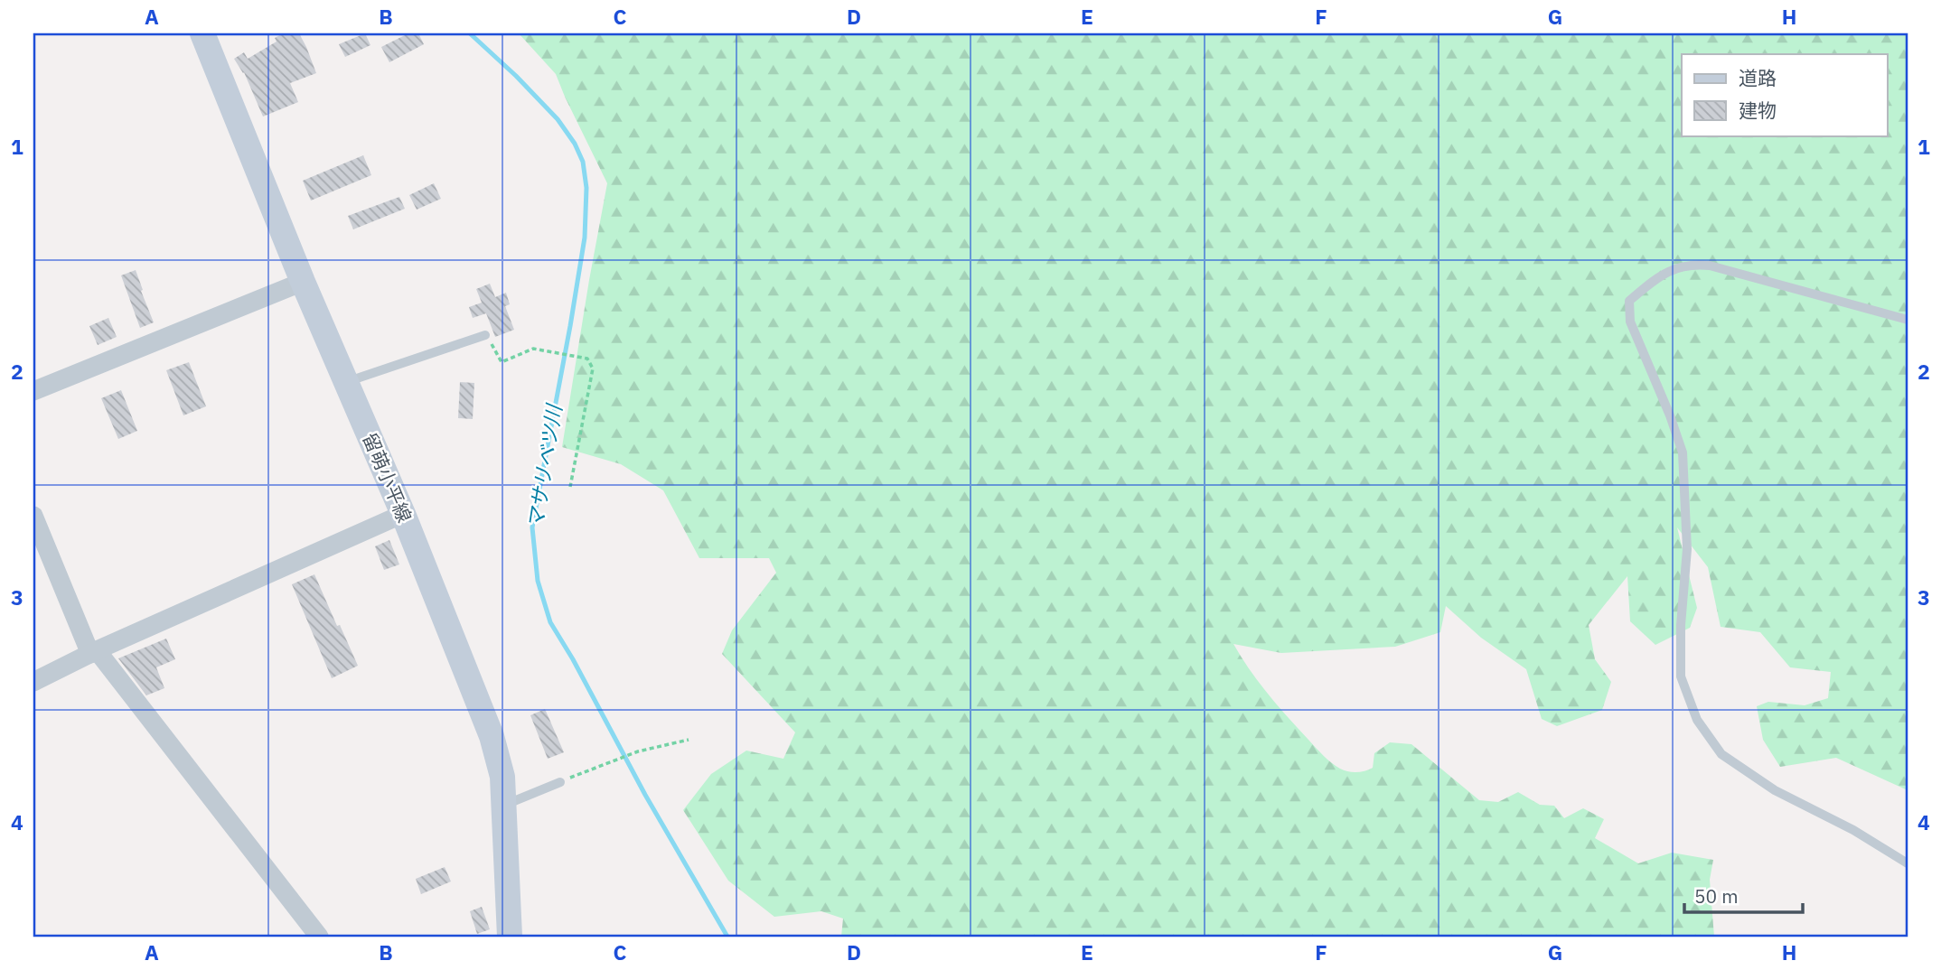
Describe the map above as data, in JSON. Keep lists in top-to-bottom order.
{
  "streets": {
    "main road": ["留萌小平線"]
  },
  "water": ["マサリベツ川"],
  "legend": ["道路", "建物"],
  "scale_bar": "50 m",
  "grid": {
    "columns": [
      "A",
      "B",
      "C",
      "D",
      "E",
      "F",
      "G",
      "H"
    ],
    "rows": [
      "1",
      "2",
      "3",
      "4"
    ]
  }
}
